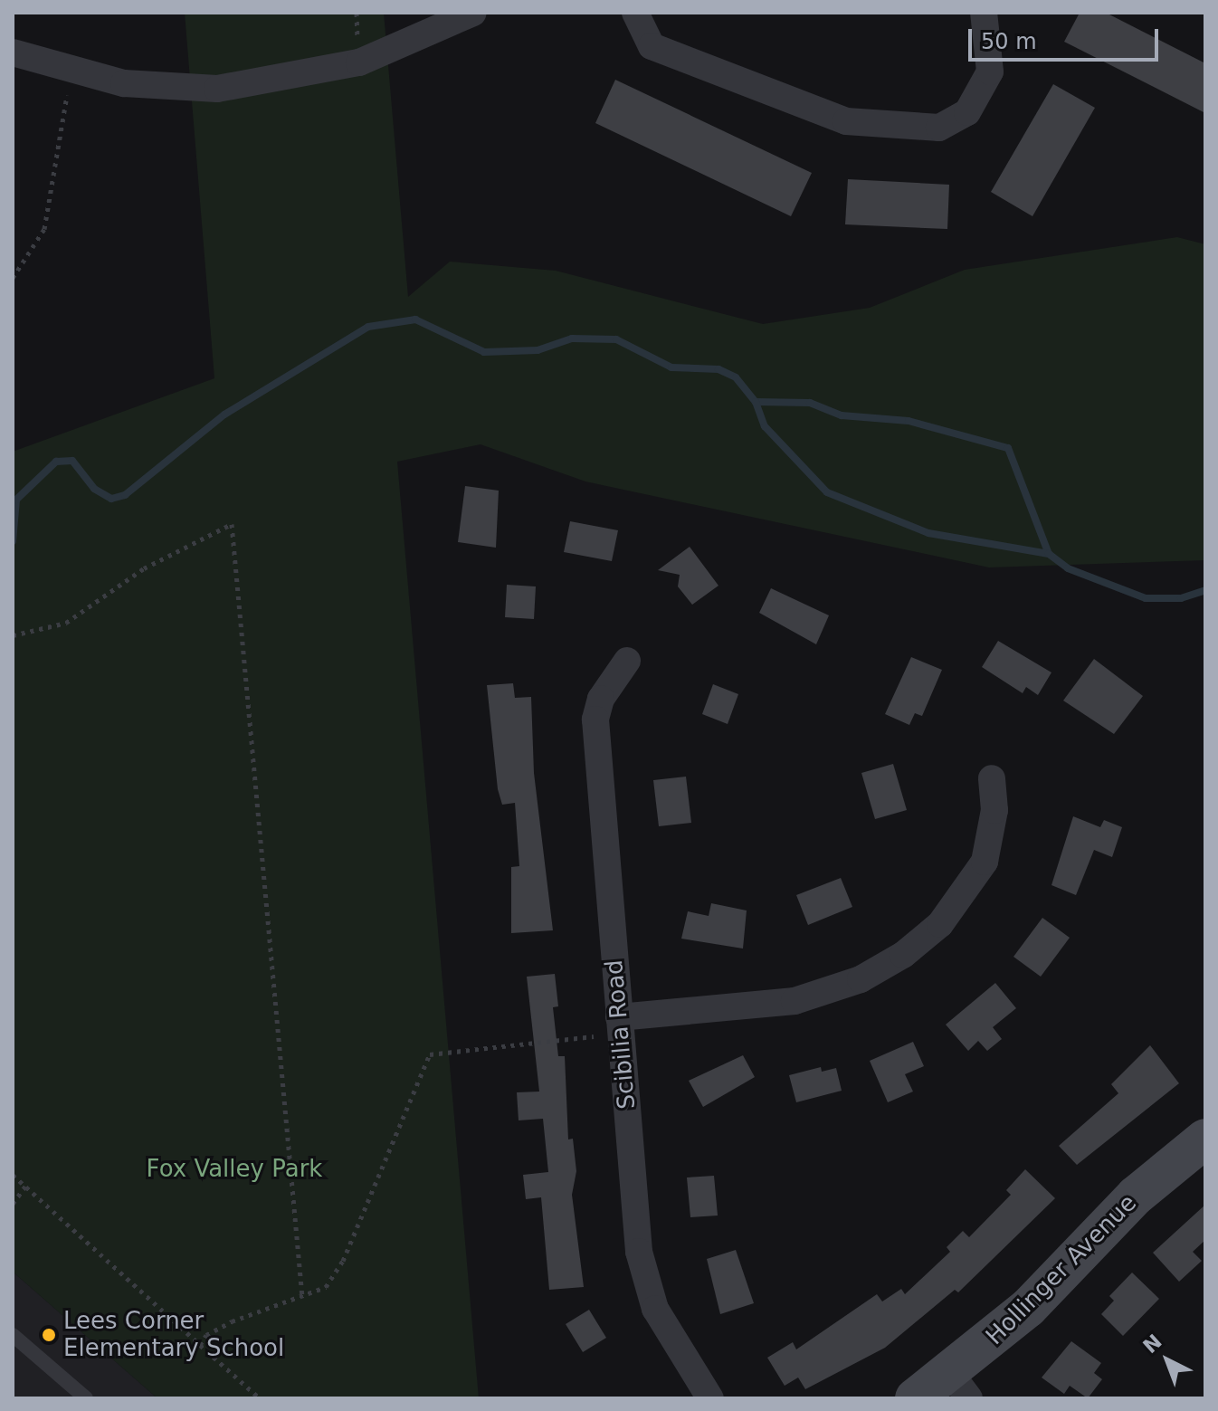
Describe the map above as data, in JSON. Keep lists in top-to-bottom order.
{
  "streets": {
    "street": ["Scibilia Road", "Hollinger Avenue"]
  },
  "parks": ["Fox Valley Park"],
  "places": ["Lees Corner Elementary School"],
  "scale_bar": "50 m",
  "north": "top left"
}
